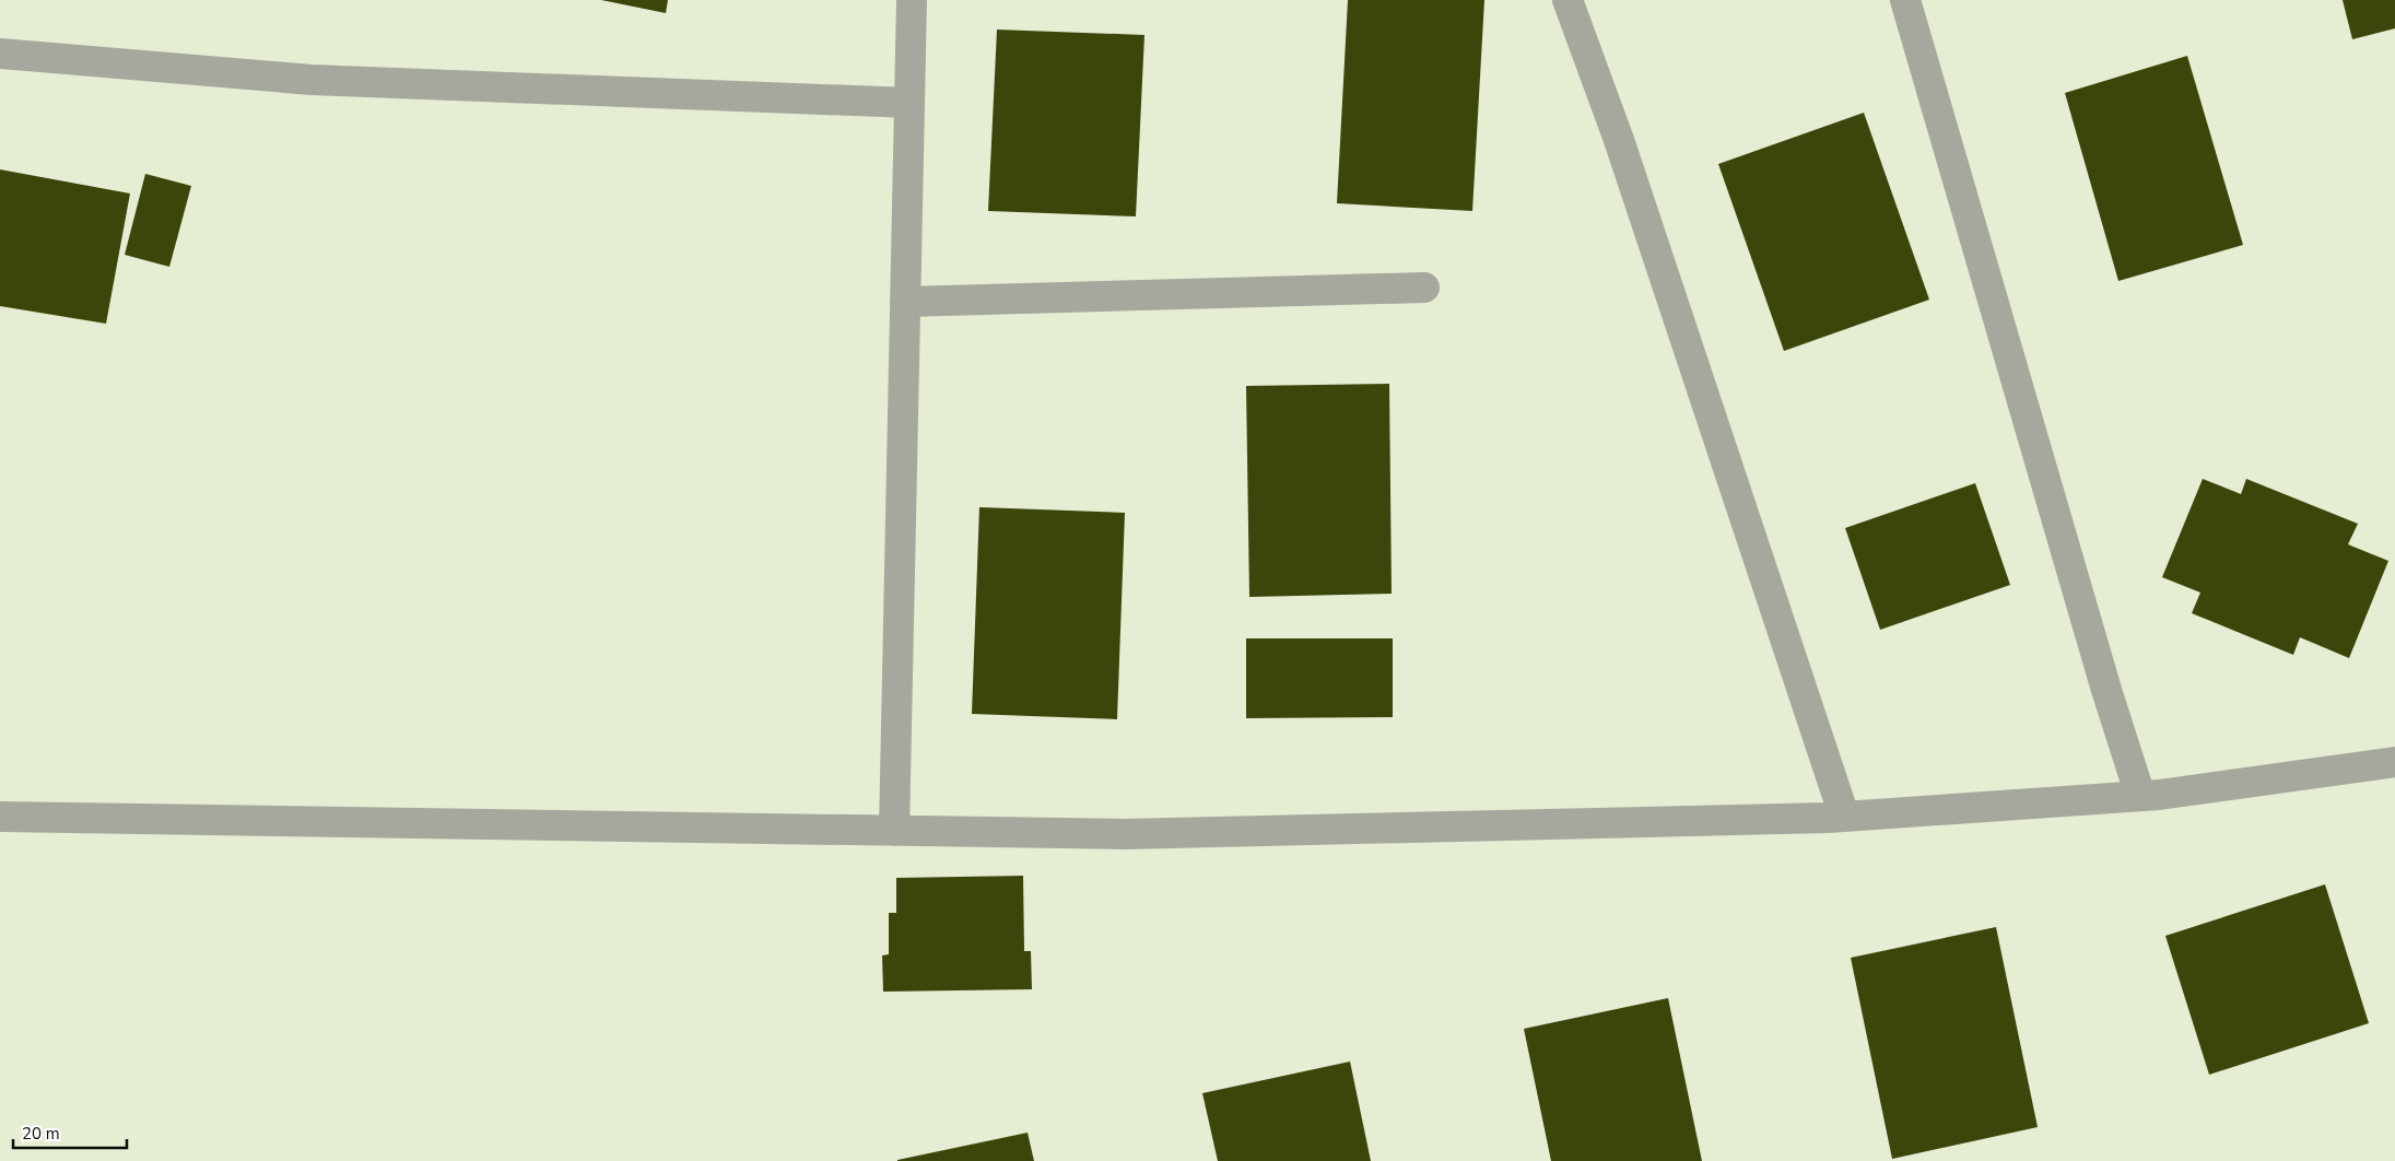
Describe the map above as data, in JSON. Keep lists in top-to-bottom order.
{
  "scale_bar": "20 m"
}
